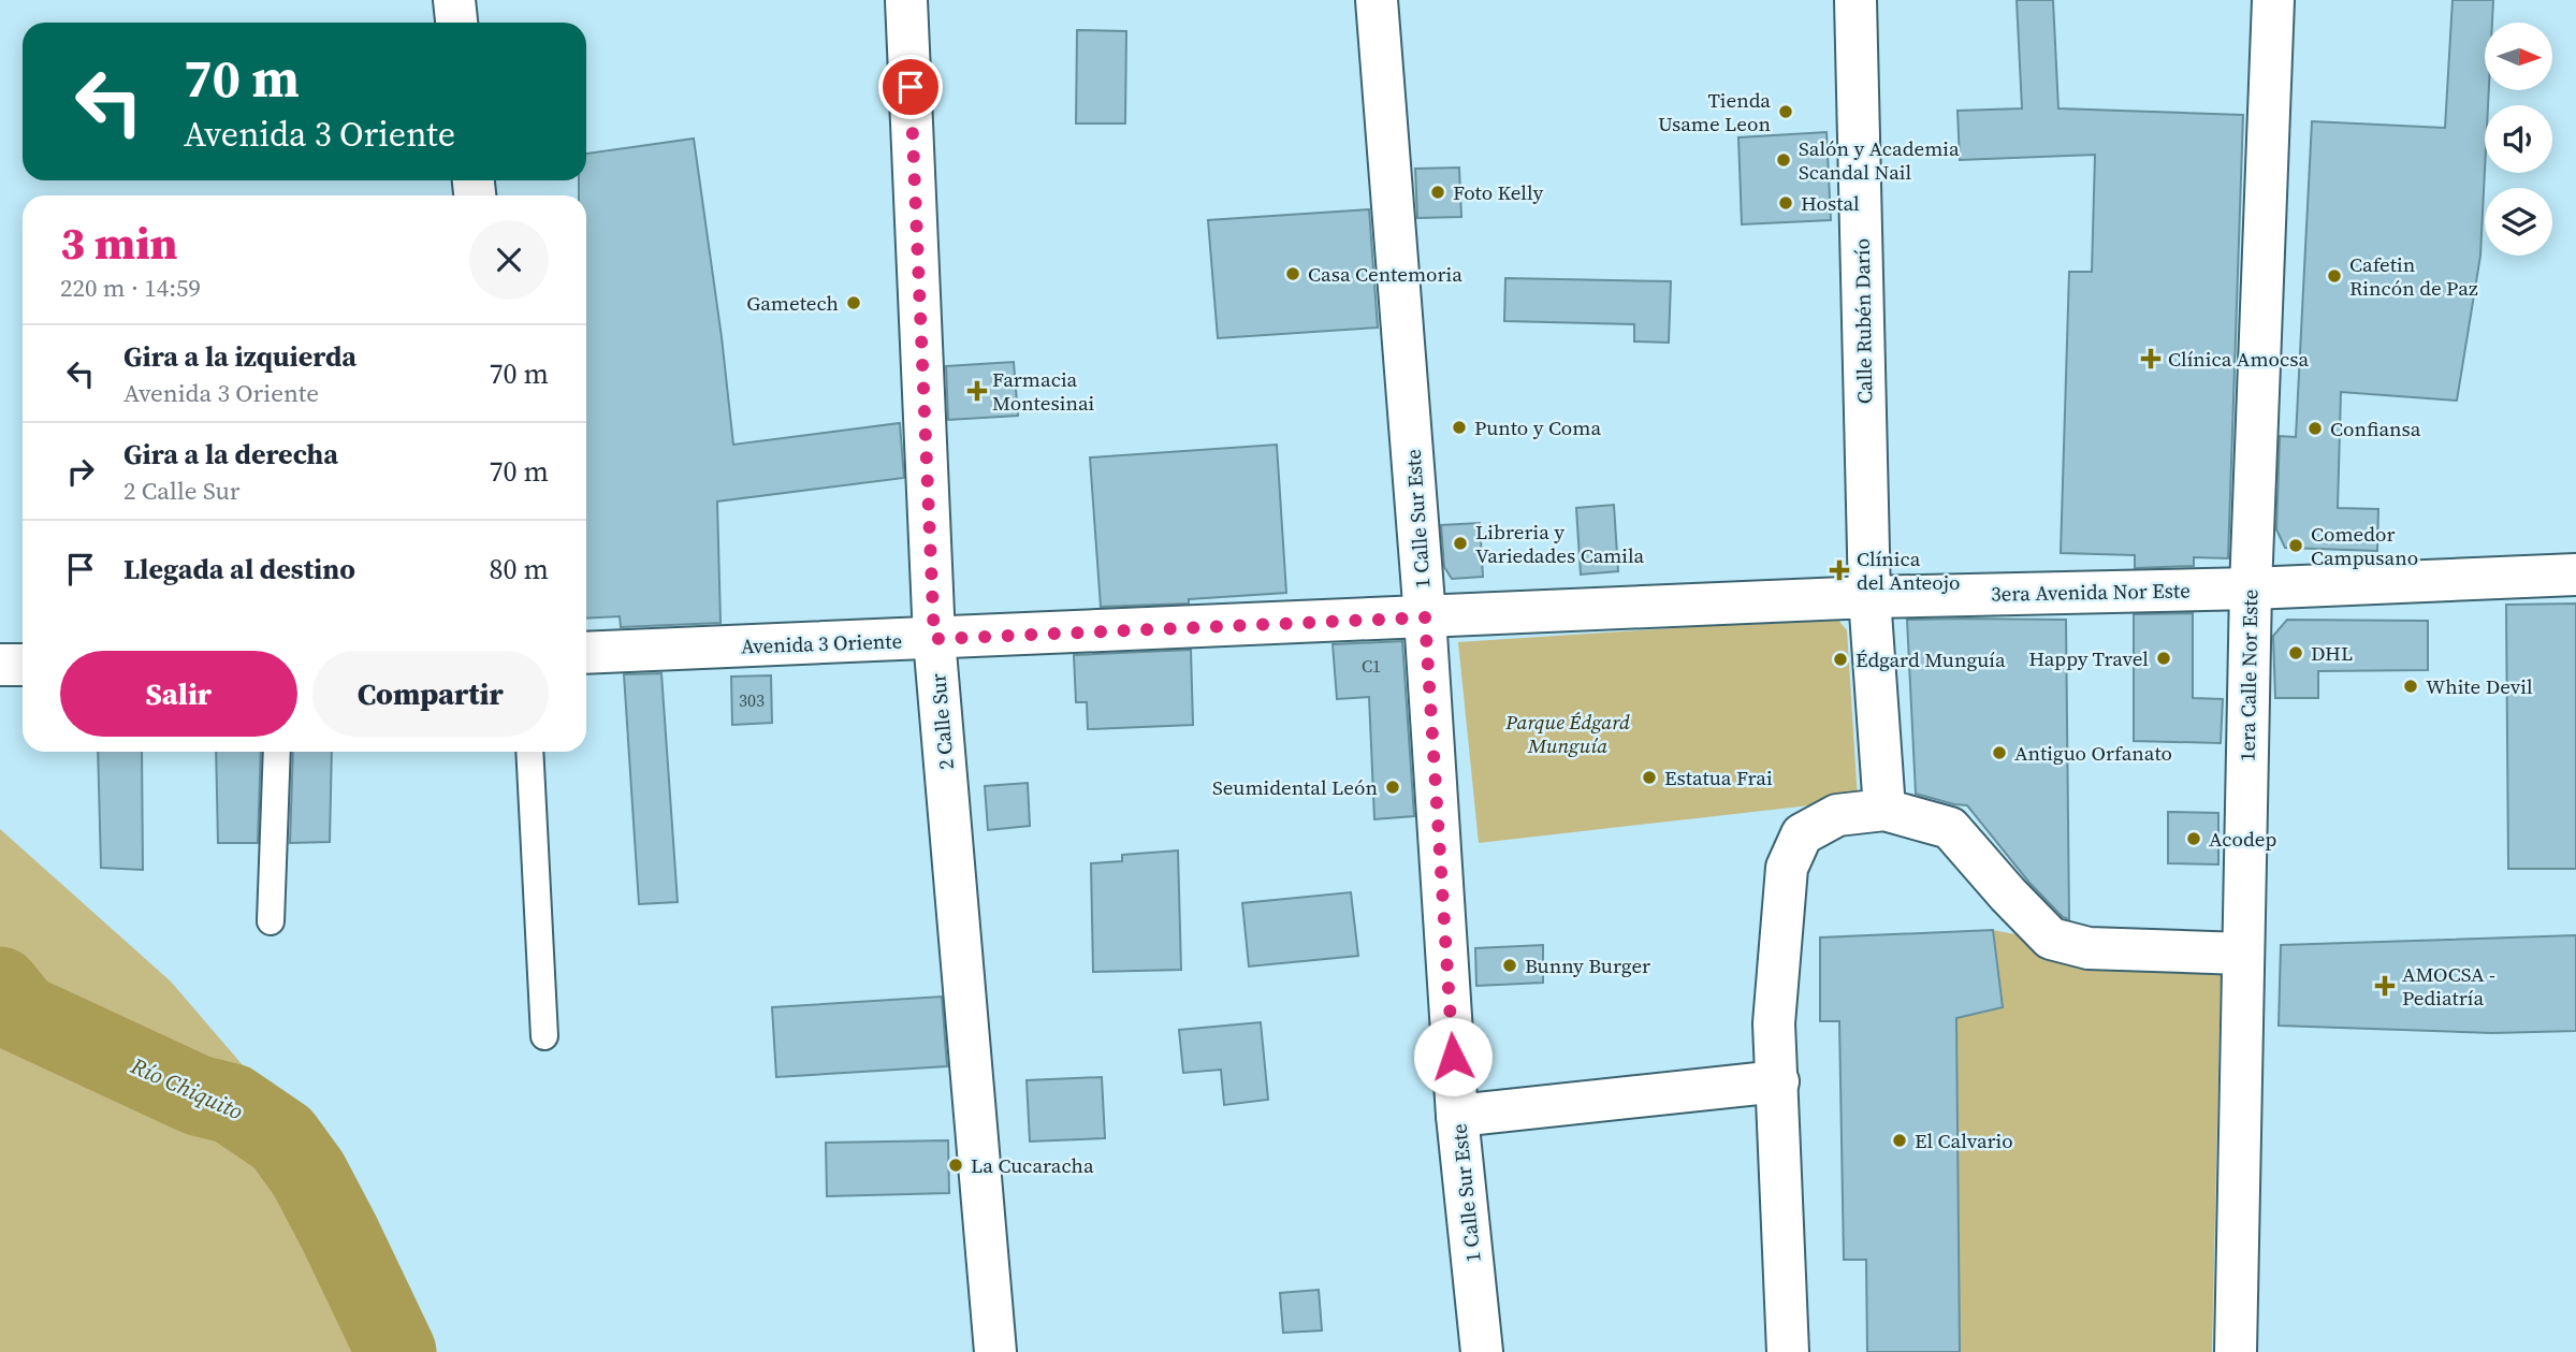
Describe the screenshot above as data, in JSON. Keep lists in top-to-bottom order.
{
  "streets": {
    "street": [
      "Calle Rubén Darío",
      "1 Calle Sur Este",
      "3era Avenida Nor Este",
      "Avenida 3 Oriente",
      "1era Calle Nor Este",
      "2 Calle Sur"
    ]
  },
  "crossings": [
    ["Calle Rubén Darío", "3era Avenida Nor Este"],
    ["1 Calle Sur Este", "3era Avenida Nor Este"],
    ["1 Calle Sur Este", "Avenida 3 Oriente"],
    ["3era Avenida Nor Este", "Avenida 3 Oriente"],
    ["3era Avenida Nor Este", "1era Calle Nor Este"],
    ["Avenida 3 Oriente", "2 Calle Sur"]
  ],
  "water": ["Río Chiquito"],
  "parks": ["Parque Édgard Munguía"],
  "places": {
    "other": [
      "Tienda Usame Leon",
      "Salón y Academia Scandal Nail",
      "Foto Kelly",
      "Hostal",
      "Casa Centemoria",
      "Cafetin Rincón de Paz",
      "Gametech",
      "Punto y Coma",
      "Confiansa",
      "Libreria y Variedades Camila",
      "Comedor Campusano",
      "DHL",
      "Happy Travel",
      "Édgard Munguía",
      "White Devil",
      "Antiguo Orfanato",
      "Estatua Frai",
      "Seumidental León",
      "Acodep",
      "Bunny Burger",
      "El Calvario",
      "La Cucaracha"
    ],
    "health": [
      "Clínica Amocsa",
      "Farmacia Montesinai",
      "Clínica del Anteojo",
      "AMOCSA - Pediatría"
    ]
  },
  "house_numbers": ["C1", "303"],
  "north": "right",
  "page": {
    "turn": ["70 m", "Avenida 3 Oriente"],
    "heading": ["3 min", "220 m · 14:59"],
    "list": [
      {
        "name": "Gira a la izquierda",
        "note": "Avenida 3 Oriente",
        "value": "70 m"
      },
      {
        "name": "Gira a la derecha",
        "note": "2 Calle Sur",
        "value": "70 m"
      },
      {
        "name": "Llegada al destino",
        "value": "80 m"
      }
    ],
    "buttons": ["Salir", "Compartir"]
  }
}
